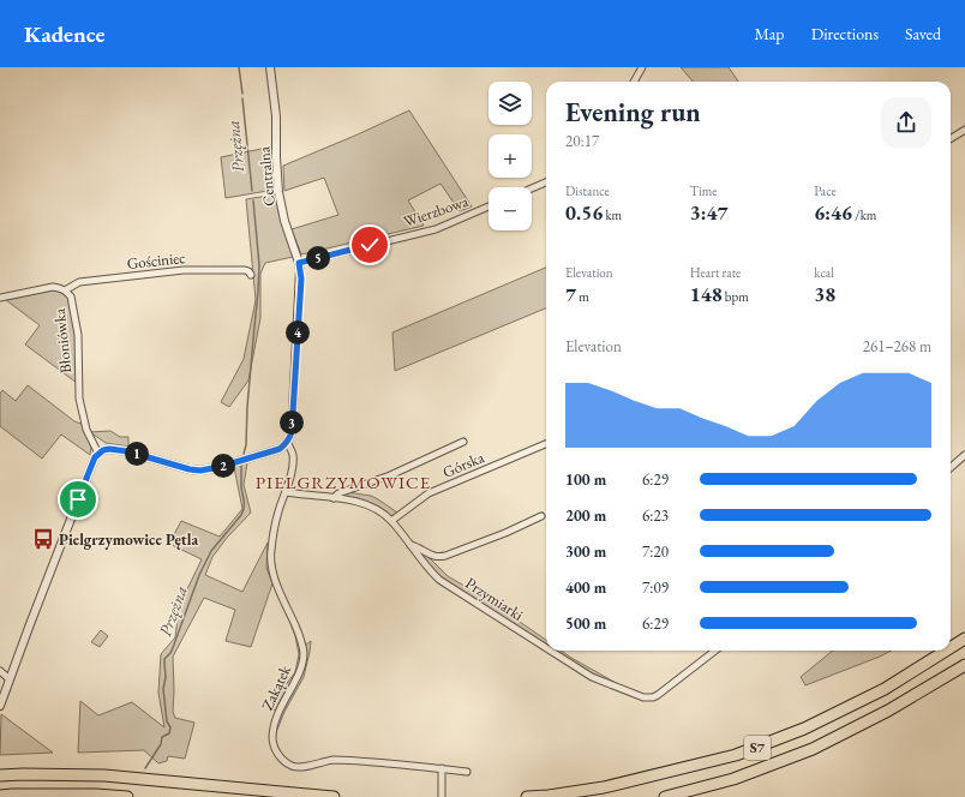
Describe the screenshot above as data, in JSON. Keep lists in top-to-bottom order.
{
  "streets": {
    "highway": ["S7"],
    "street": [
      "Centralna",
      "Wierzbowa",
      "Gościniec",
      "Błoniówka",
      "Górska",
      "Przymiarki",
      "Zakątek"
    ]
  },
  "crossings": [
    ["Centralna", "Wierzbowa"],
    ["Centralna", "Zakątek"],
    ["Gościniec", "Błoniówka"],
    ["Górska", "Przymiarki"],
    ["Przymiarki", "Zakątek"]
  ],
  "districts": ["PIELGRZYMOWICE"],
  "water": ["Przężna"],
  "places": {
    "bus stop": ["Pielgrzymowice Pętla"]
  },
  "page": {
    "header": "Kadence",
    "nav": ["Map", "Directions", "Saved"],
    "map_buttons": ["+", "−"],
    "heading": ["Evening run", "20:17"],
    "stats": [
      ["Distance", "0.56 km"],
      ["Time", "3:47"],
      ["Pace", "6:46 /km"],
      ["Elevation", "7 m"],
      ["Heart rate", "148 bpm"],
      ["kcal", "38"]
    ],
    "pins": [
      "5",
      "4",
      "3",
      "1",
      "2"
    ],
    "chart": ["Elevation", "261–268 m"],
    "list": [
      {
        "name": "100 m",
        "note": "6:29"
      },
      {
        "name": "200 m",
        "note": "6:23"
      },
      {
        "name": "300 m",
        "note": "7:20"
      },
      {
        "name": "400 m",
        "note": "7:09"
      },
      {
        "name": "500 m",
        "note": "6:29"
      }
    ]
  }
}
